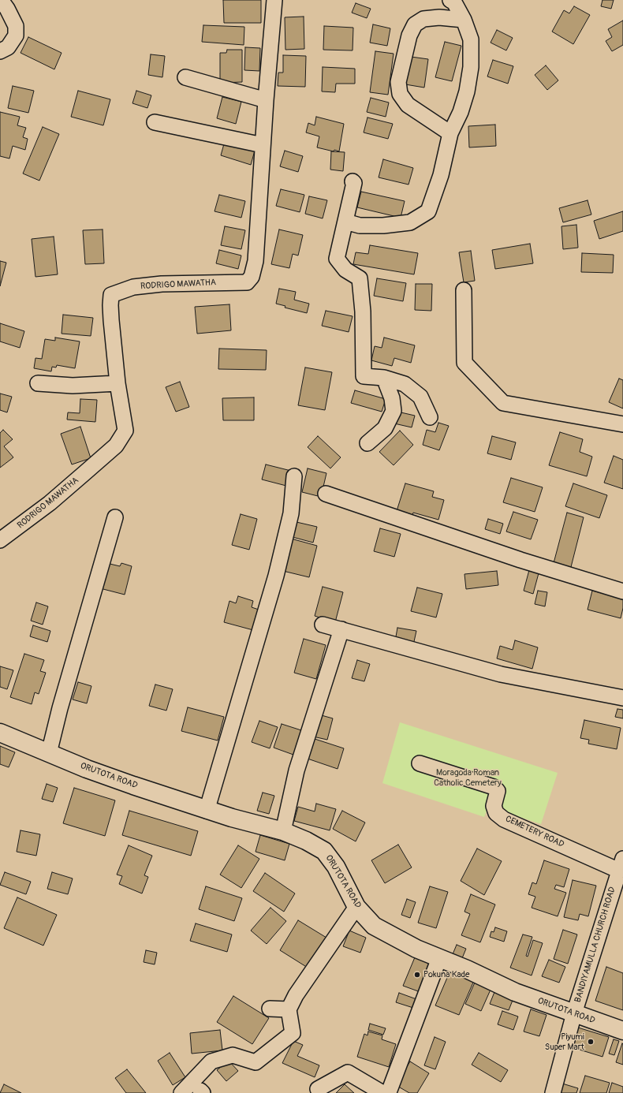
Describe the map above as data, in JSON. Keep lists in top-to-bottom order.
{
  "streets": {
    "main road": ["ORUTOTA ROAD"],
    "street": ["RODRIGO MAWATHA", "CEMETERY ROAD", "BANDIYAMULLA CHURCH ROAD"]
  },
  "crossings": [
    ["ORUTOTA ROAD", "BANDIYAMULLA CHURCH ROAD"],
    ["CEMETERY ROAD", "BANDIYAMULLA CHURCH ROAD"]
  ],
  "parks": ["Moragoda Roman Catholic Cemetery"],
  "places": ["Pokuna Kade", "Piyumi Super Mart"]
}
